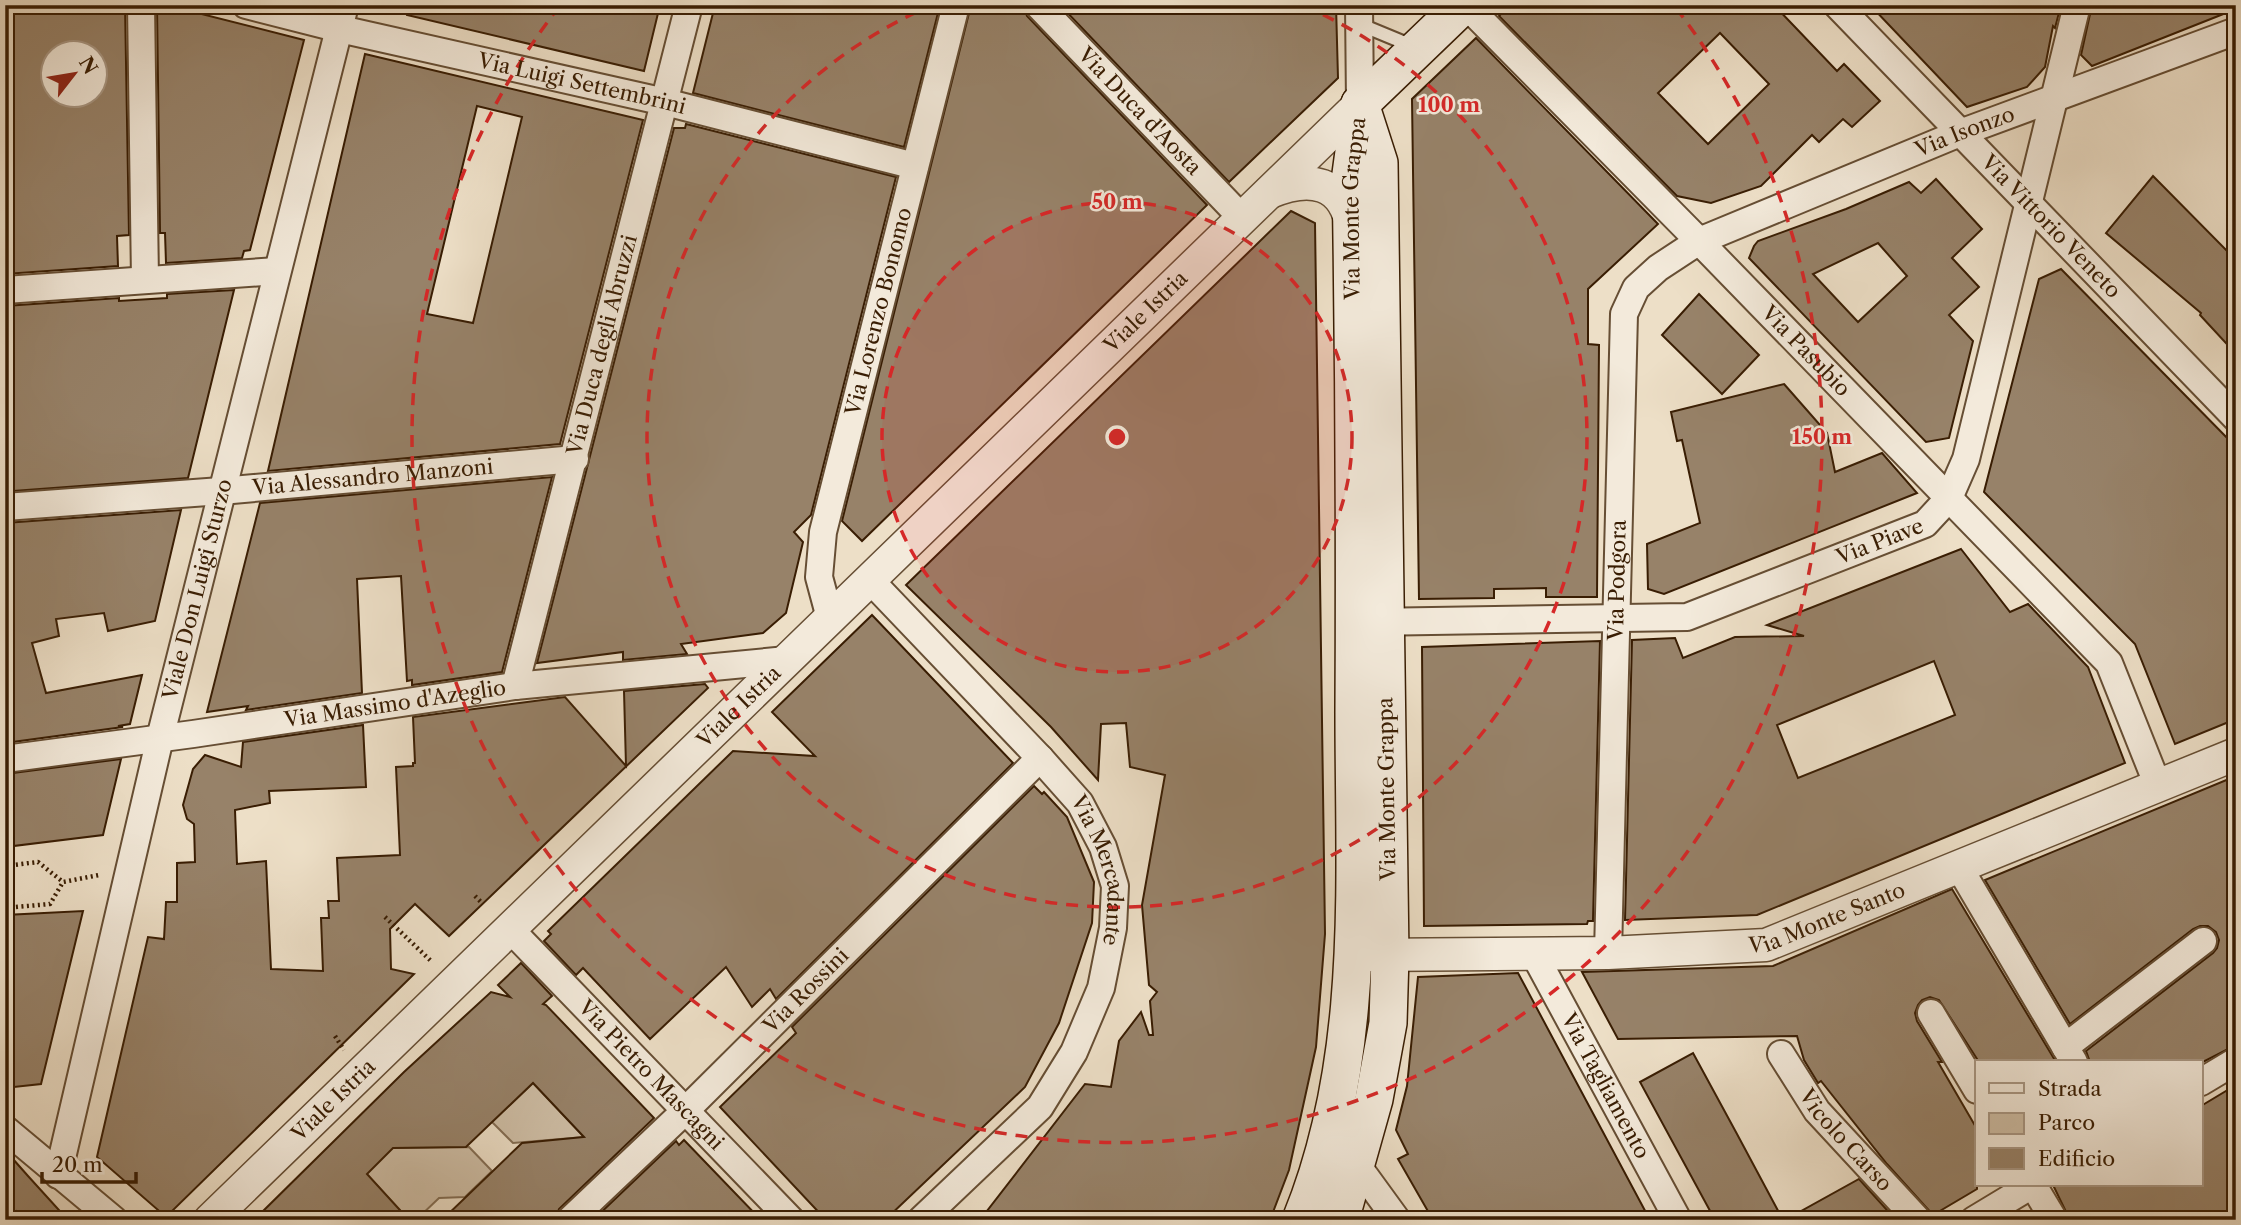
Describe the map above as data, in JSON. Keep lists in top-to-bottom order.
{
  "streets": {
    "main road": ["Via Monte Grappa", "Viale Istria"],
    "street": [
      "Via Luigi Settembrini",
      "Via Duca d'Aosta",
      "Via Isonzo",
      "Via Vittorio Veneto",
      "Via Lorenzo Bonomo",
      "Via Duca degli Abruzzi",
      "Via Pasubio",
      "Via Alessandro Manzoni",
      "Via Piave",
      "Via Podgora",
      "Viale Don Luigi Sturzo",
      "Via Massimo d'Azeglio",
      "Via Mercadante",
      "Via Monte Santo",
      "Via Rossini",
      "Via Pietro Mascagni",
      "Via Tagliamento",
      "Vicolo Carso"
    ]
  },
  "crossings": [
    ["Via Luigi Settembrini", "Via Lorenzo Bonomo"],
    ["Via Luigi Settembrini", "Via Duca degli Abruzzi"],
    ["Via Luigi Settembrini", "Viale Don Luigi Sturzo"],
    ["Via Duca d'Aosta", "Viale Istria"],
    ["Via Isonzo", "Via Vittorio Veneto"],
    ["Via Isonzo", "Via Pasubio"],
    ["Via Isonzo", "Via Piave"],
    ["Via Isonzo", "Via Podgora"],
    ["Via Monte Grappa", "Viale Istria"],
    ["Via Monte Grappa", "Via Piave"],
    ["Via Monte Grappa", "Via Monte Santo"],
    ["Via Vittorio Veneto", "Via Piave"],
    ["Via Lorenzo Bonomo", "Viale Istria"],
    ["Viale Istria", "Via Pasubio"],
    ["Viale Istria", "Via Massimo d'Azeglio"],
    ["Viale Istria", "Via Mercadante"],
    ["Viale Istria", "Via Pietro Mascagni"],
    ["Via Duca degli Abruzzi", "Via Alessandro Manzoni"],
    ["Via Duca degli Abruzzi", "Via Massimo d'Azeglio"],
    ["Via Pasubio", "Via Piave"],
    ["Via Pasubio", "Via Podgora"],
    ["Via Pasubio", "Via Monte Santo"],
    ["Via Alessandro Manzoni", "Viale Don Luigi Sturzo"],
    ["Via Piave", "Via Podgora"],
    ["Via Podgora", "Via Monte Santo"],
    ["Viale Don Luigi Sturzo", "Via Massimo d'Azeglio"],
    ["Via Mercadante", "Via Rossini"],
    ["Via Monte Santo", "Via Tagliamento"],
    ["Via Rossini", "Via Pietro Mascagni"]
  ],
  "legend": ["Strada", "Parco", "Edificio"],
  "scale_bar": "20 m",
  "north": "top right",
  "rings": ["100 m", "50 m", "150 m"]
}
